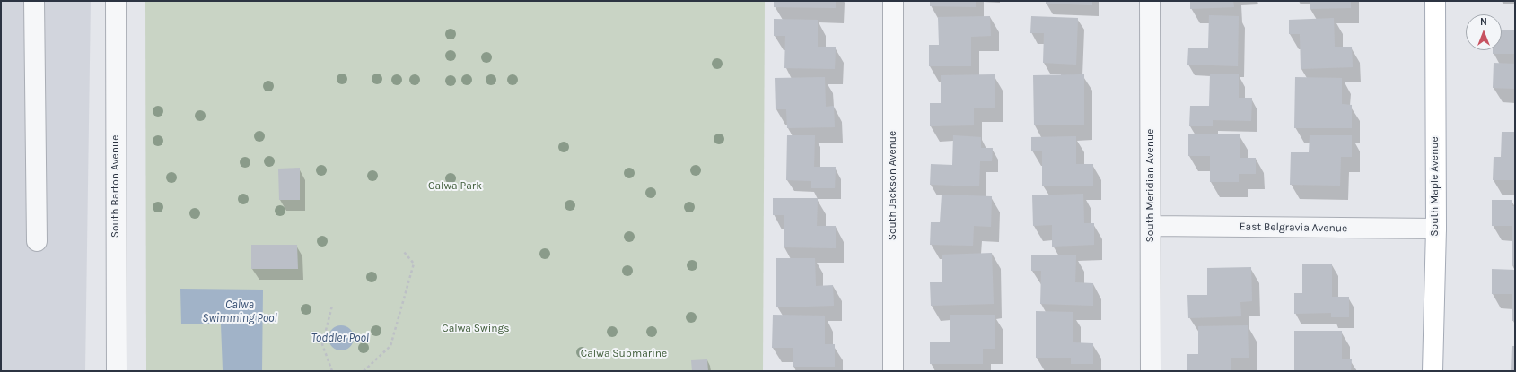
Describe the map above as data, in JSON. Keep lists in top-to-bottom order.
{
  "streets": {
    "main road": ["South Maple Avenue"],
    "street": [
      "South Jackson Avenue",
      "South Meridian Avenue",
      "South Barton Avenue",
      "East Belgravia Avenue"
    ]
  },
  "crossings": [
    ["South Meridian Avenue", "East Belgravia Avenue"],
    ["South Maple Avenue", "East Belgravia Avenue"]
  ],
  "water": ["Calwa Swimming Pool", "Toddler Pool"],
  "parks": ["Calwa Park", "Calwa Swings", "Calwa Submarine"],
  "north": "top"
}
